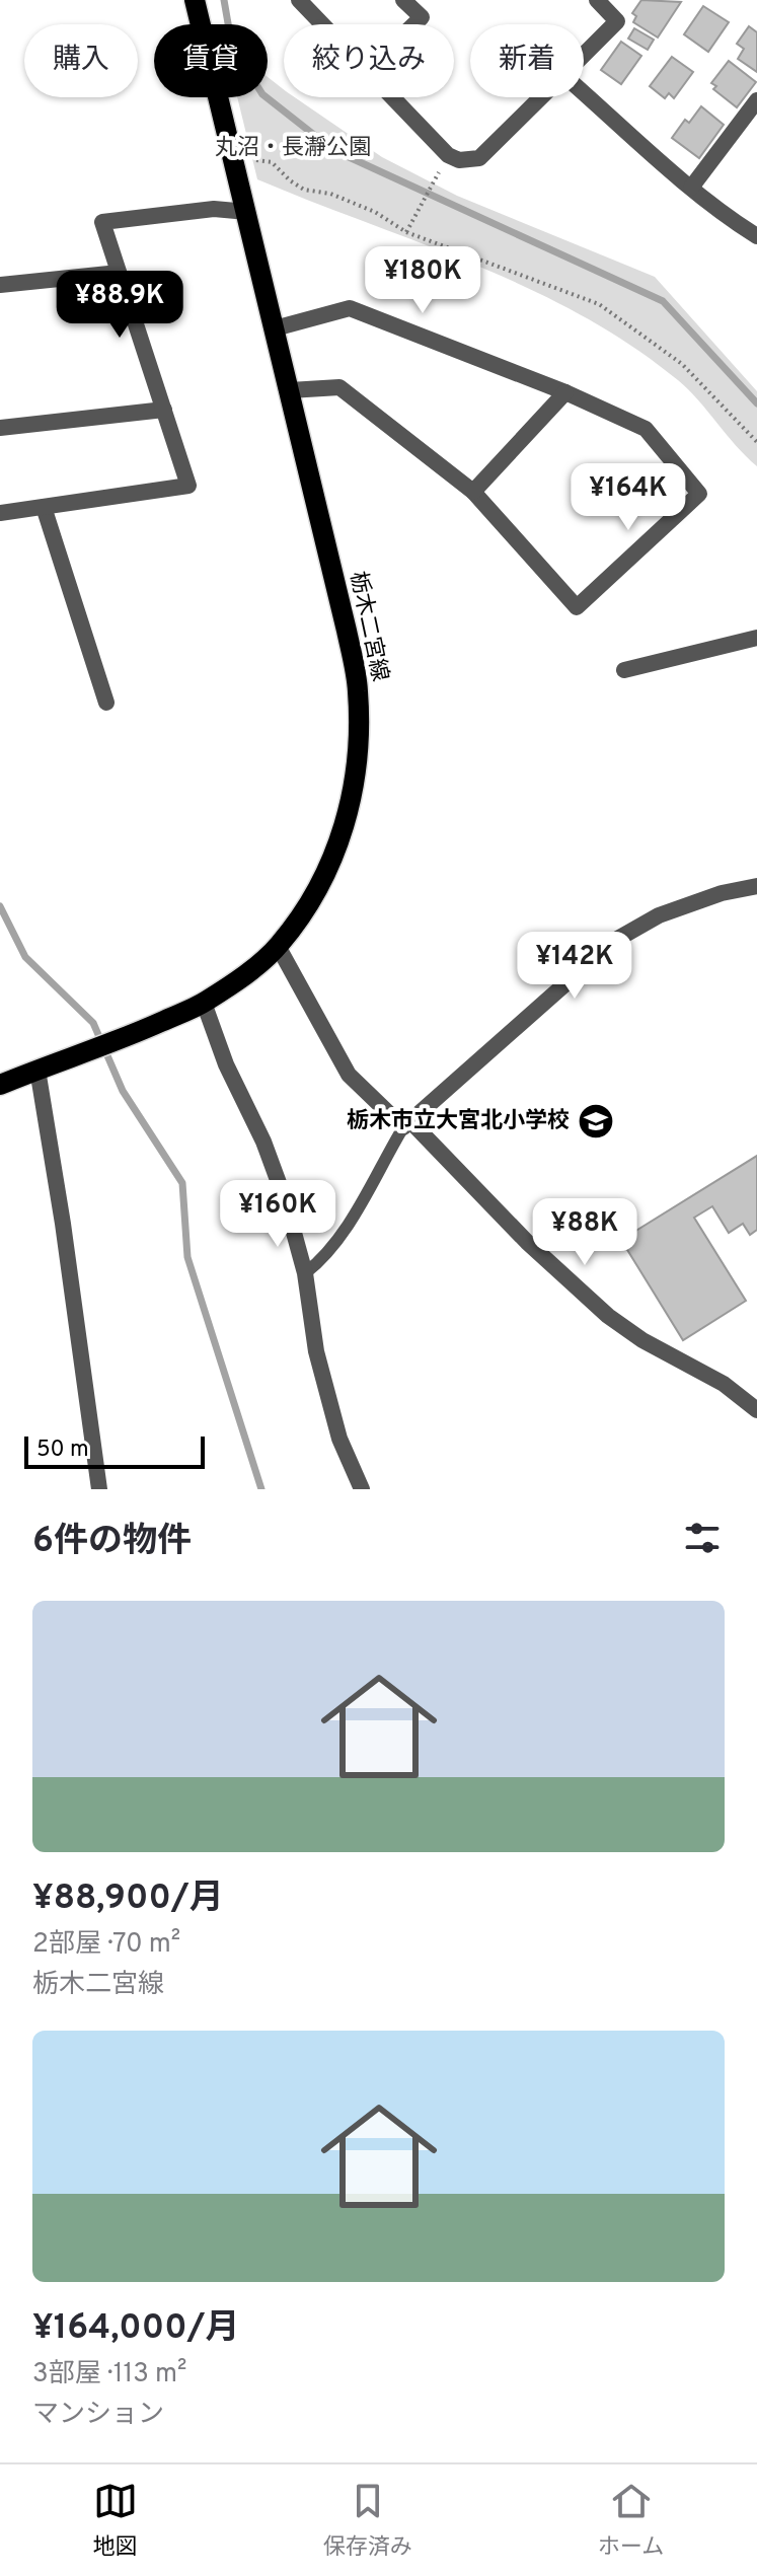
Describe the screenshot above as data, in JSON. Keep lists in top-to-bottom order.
{
  "streets": {
    "main road": ["栃木二宮線"]
  },
  "parks": ["丸沼・長瀞公園"],
  "places": {
    "school or university": ["栃木市立大宮北小学校"]
  },
  "scale_bar": "50 m",
  "page": {
    "chip": [
      "購入",
      "賃貸",
      "絞り込み",
      "新着"
    ],
    "price": [
      "¥180K",
      "¥88.9K",
      "¥164K",
      "¥142K",
      "¥160K",
      "¥88K"
    ],
    "scale": "50 m",
    "heading": "6件の物件",
    "list": [
      {
        "name": "¥88,900/月",
        "note": "2部屋 · 70 m² · 栃木二宮線"
      },
      {
        "name": "¥164,000/月",
        "note": "3部屋 · 113 m² · マンション"
      }
    ],
    "tabs": ["地図", "保存済み", "ホーム"]
  }
}
